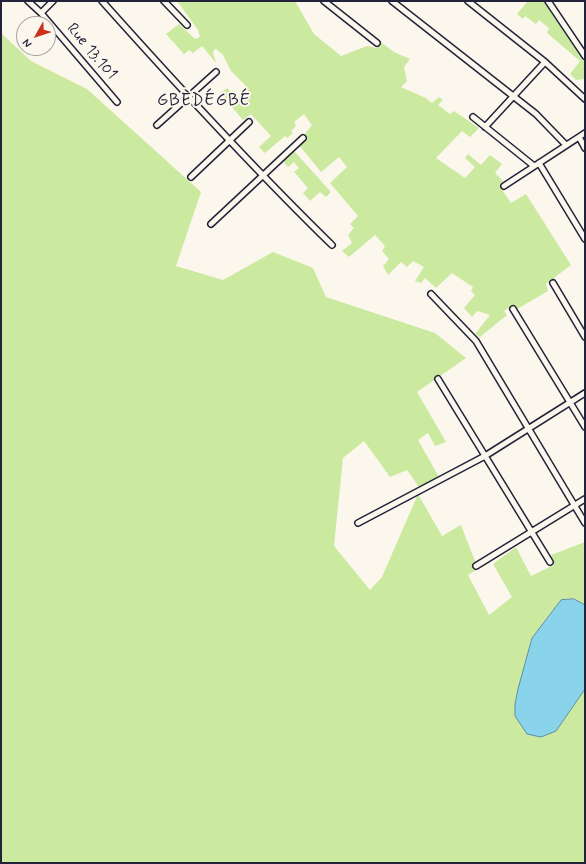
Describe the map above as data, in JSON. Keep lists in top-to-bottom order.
{
  "streets": {
    "street": ["Rue 13.101"]
  },
  "districts": ["GBÈDÉGBÉ"],
  "north": "bottom left"
}
